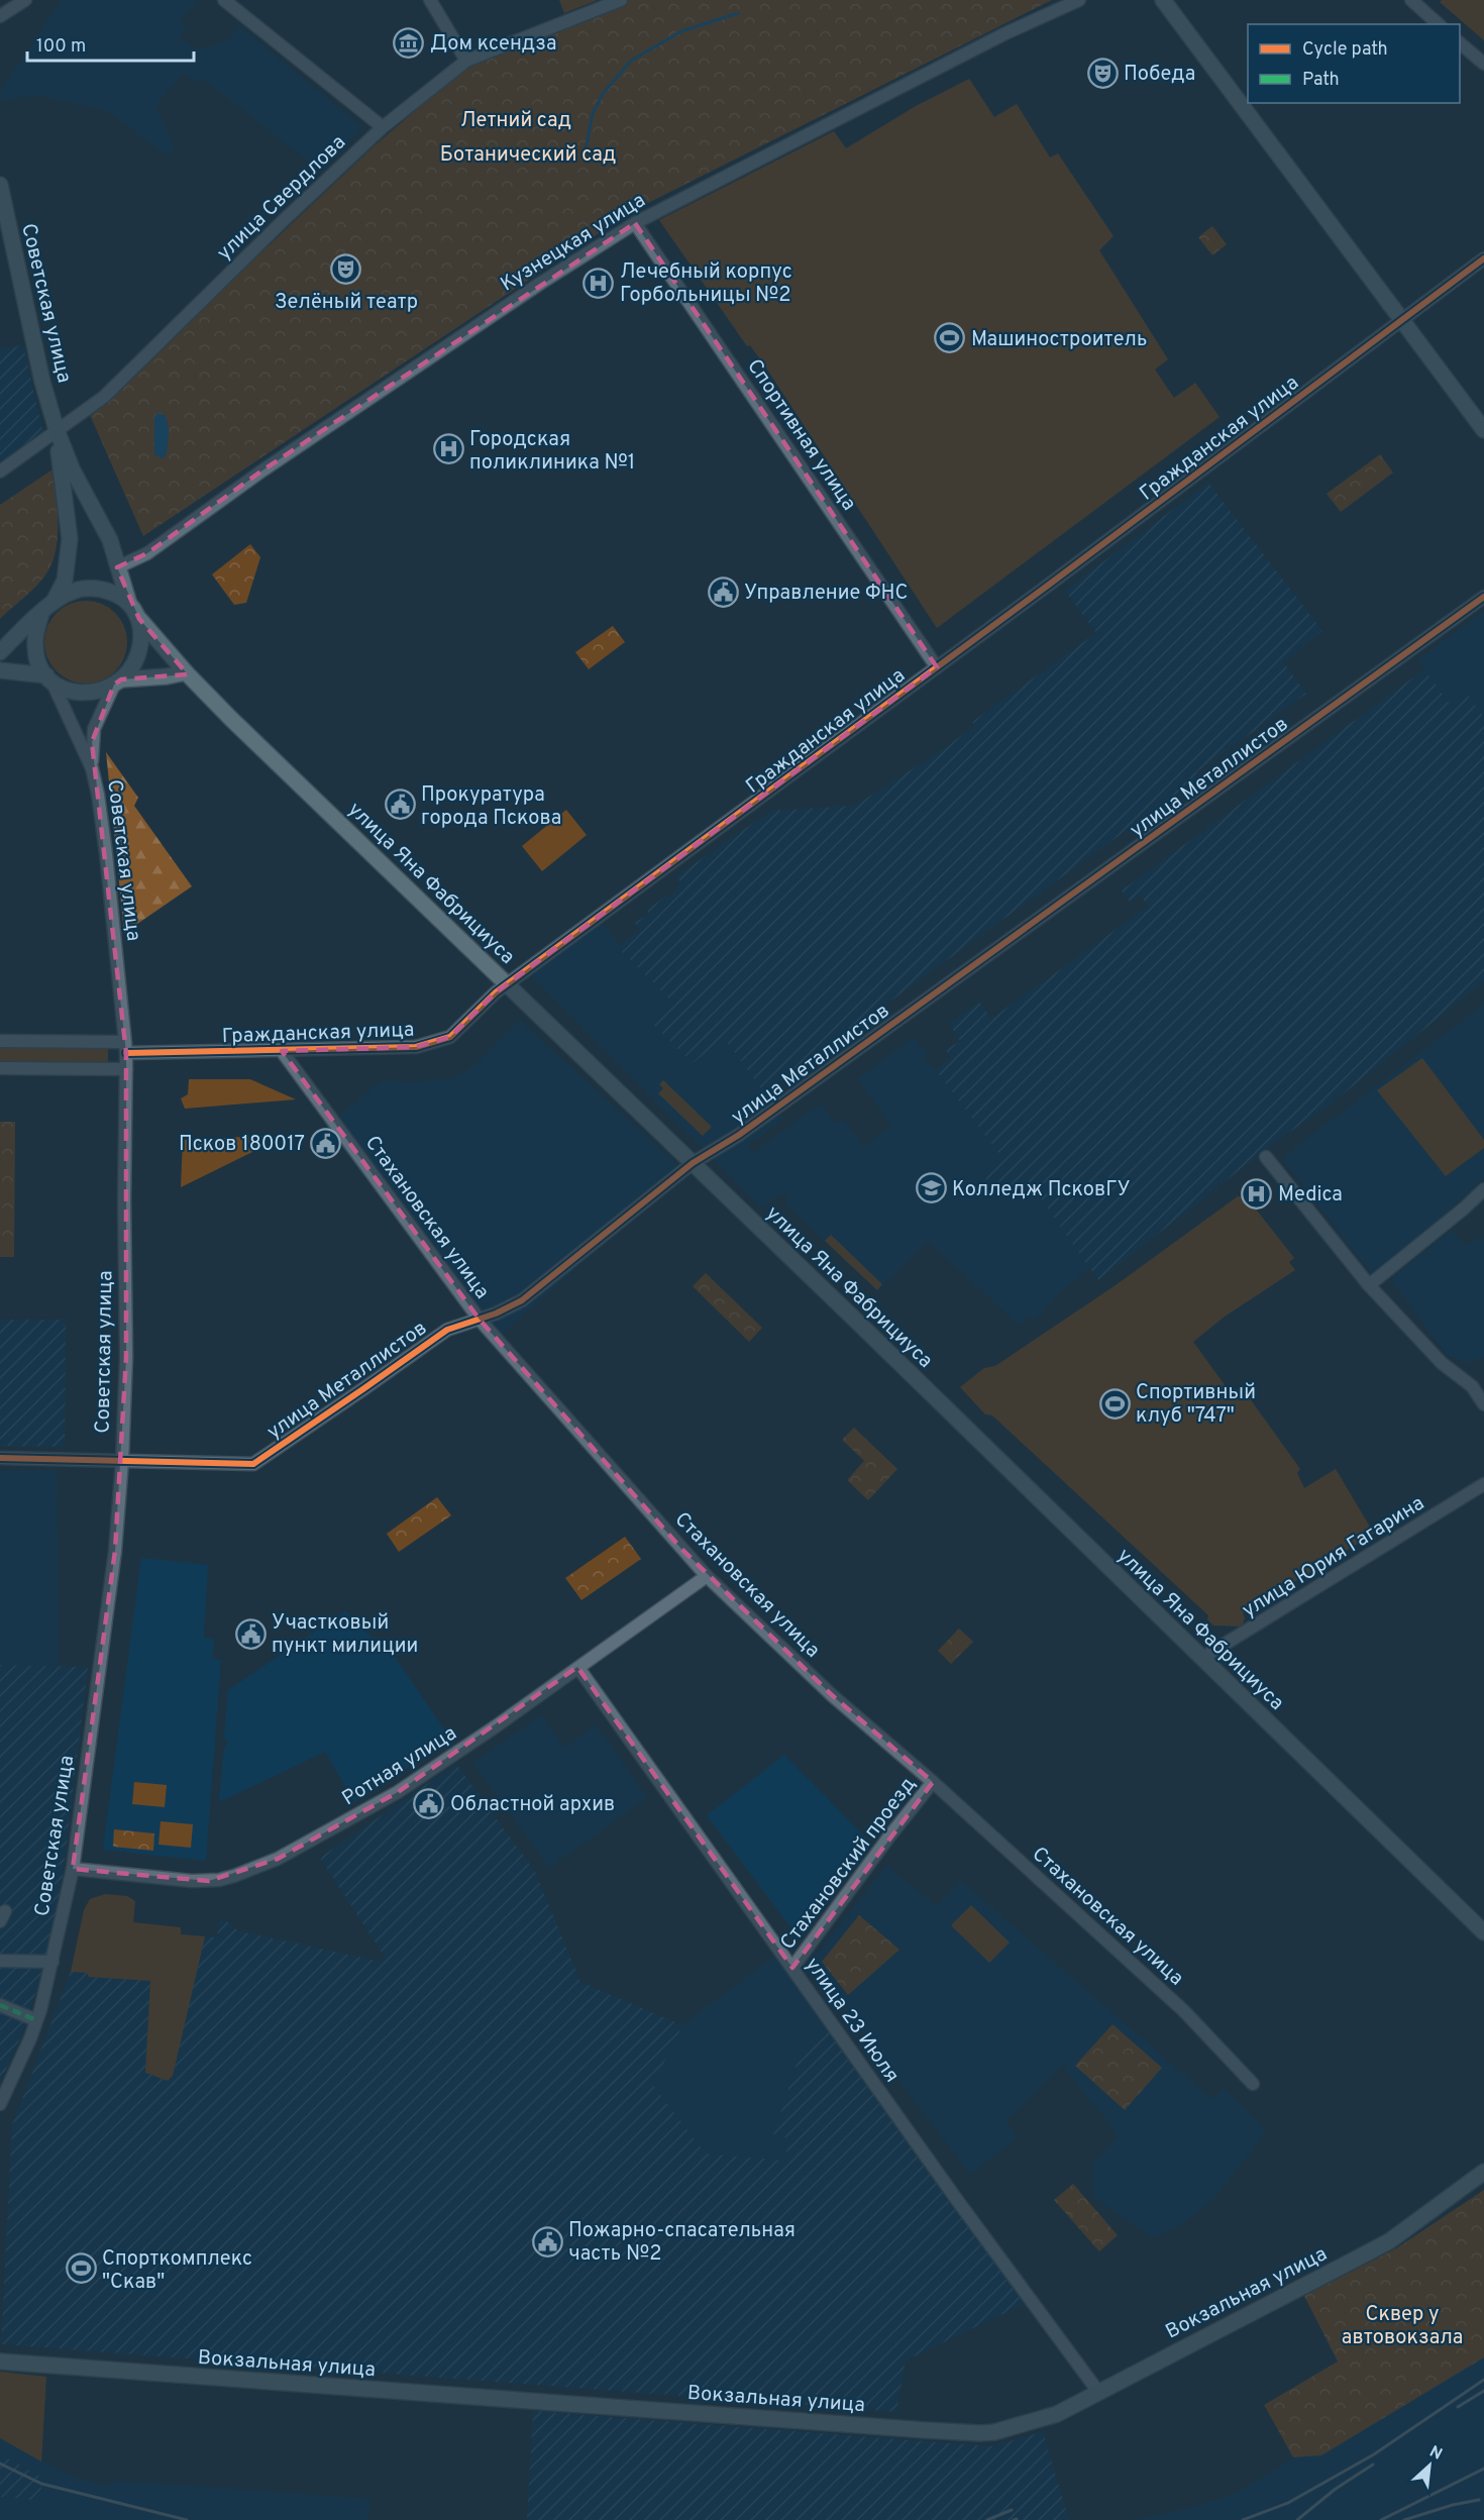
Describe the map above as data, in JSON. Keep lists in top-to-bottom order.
{
  "streets": {
    "main road": ["Советская улица", "улица Яна Фабрициуса", "Вокзальная улица"],
    "street": [
      "улица Свердлова",
      "Кузнецкая улица",
      "Спортивная улица",
      "Гражданская улица",
      "улица Металлистов",
      "Стахановская улица",
      "улица Юрия Гагарина",
      "Ротная улица",
      "Стахановский проезд",
      "улица 23 Июля"
    ]
  },
  "crossings": [
    ["улица Свердлова", "Советская улица"],
    ["Кузнецкая улица", "Советская улица"],
    ["Кузнецкая улица", "Спортивная улица"],
    ["Советская улица", "Гражданская улица"],
    ["Советская улица", "улица Металлистов"],
    ["Советская улица", "улица Яна Фабрициуса"],
    ["Советская улица", "Ротная улица"],
    ["Спортивная улица", "Гражданская улица"],
    ["Гражданская улица", "улица Яна Фабрициуса"],
    ["Гражданская улица", "Стахановская улица"],
    ["улица Металлистов", "улица Яна Фабрициуса"],
    ["улица Металлистов", "Стахановская улица"],
    ["улица Яна Фабрициуса", "улица Юрия Гагарина"],
    ["Стахановская улица", "Ротная улица"],
    ["Стахановская улица", "Стахановский проезд"],
    ["Ротная улица", "улица 23 Июля"],
    ["Стахановский проезд", "улица 23 Июля"],
    ["улица 23 Июля", "Вокзальная улица"]
  ],
  "parks": ["Летний сад", "Ботанический сад", "Сквер у автовокзала"],
  "places": {
    "museum": ["Дом ксендза"],
    "theatre": ["Победа", "Зелёный театр"],
    "hospital": ["Лечебный корпус Горбольницы №2", "Городская поликлиника №1", "Medica"],
    "sports": ["Машиностроитель", "Спортивный клуб \"747\"", "Спорткомплекс \"Скав\""],
    "public building": [
      "Управление ФНС",
      "Прокуратура города Пскова",
      "Псков 180017",
      "Участковый пункт милиции",
      "Областной архив",
      "Пожарно-спасательная часть №2"
    ],
    "school or university": ["Колледж ПсковГУ"]
  },
  "legend": ["Cycle path", "Path"],
  "scale_bar": "100 m",
  "north": "top right"
}
